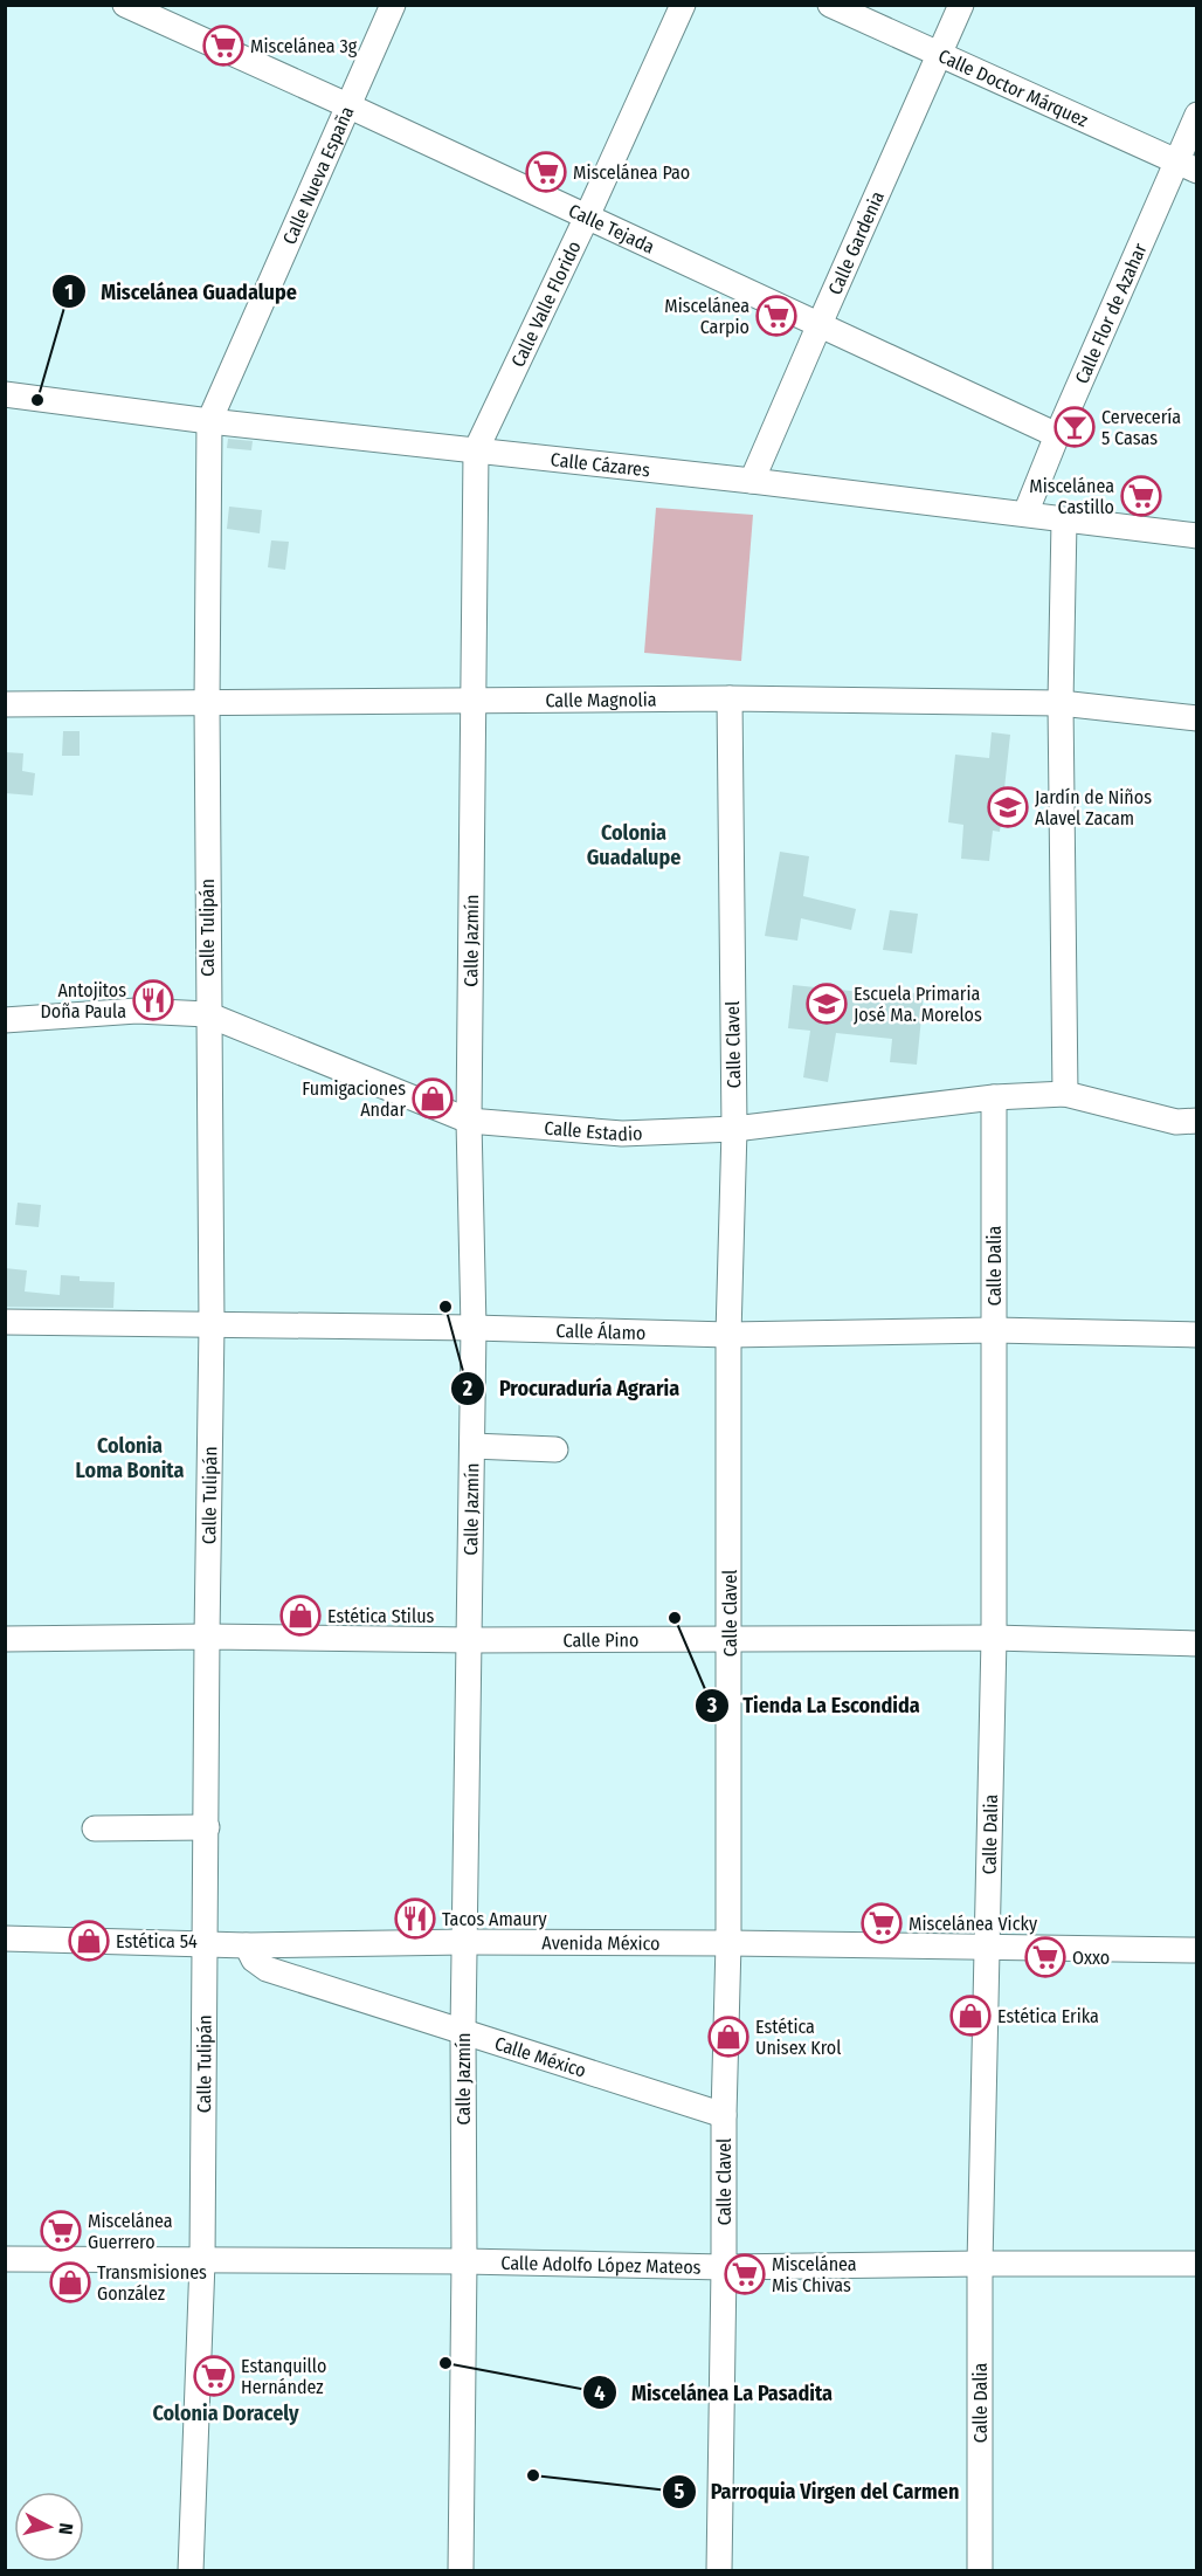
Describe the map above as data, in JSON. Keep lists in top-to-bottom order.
{
  "streets": {
    "street": [
      "Calle Doctor Márquez",
      "Calle Nueva España",
      "Calle Tejada",
      "Calle Gardenia",
      "Calle Valle Florido",
      "Calle Flor de Azahar",
      "Calle Cázares",
      "Calle Magnolia",
      "Calle Tulipán",
      "Calle Jazmín",
      "Calle Clavel",
      "Calle Estadio",
      "Calle Dalia",
      "Calle Álamo",
      "Calle Pino",
      "Avenida México",
      "Calle México",
      "Calle Adolfo López Mateos"
    ]
  },
  "crossings": [
    ["Calle Doctor Márquez", "Calle Gardenia"],
    ["Calle Doctor Márquez", "Calle Flor de Azahar"],
    ["Calle Nueva España", "Calle Tejada"],
    ["Calle Nueva España", "Calle Cázares"],
    ["Calle Nueva España", "Calle Tulipán"],
    ["Calle Tejada", "Calle Gardenia"],
    ["Calle Tejada", "Calle Valle Florido"],
    ["Calle Tejada", "Calle Flor de Azahar"],
    ["Calle Gardenia", "Calle Cázares"],
    ["Calle Valle Florido", "Calle Cázares"],
    ["Calle Valle Florido", "Calle Jazmín"],
    ["Calle Flor de Azahar", "Calle Cázares"],
    ["Calle Cázares", "Calle Tulipán"],
    ["Calle Cázares", "Calle Jazmín"],
    ["Calle Magnolia", "Calle Tulipán"],
    ["Calle Magnolia", "Calle Jazmín"],
    ["Calle Magnolia", "Calle Clavel"],
    ["Calle Tulipán", "Calle Estadio"],
    ["Calle Tulipán", "Calle Álamo"],
    ["Calle Tulipán", "Calle Pino"],
    ["Calle Tulipán", "Avenida México"],
    ["Calle Tulipán", "Calle Adolfo López Mateos"],
    ["Calle Jazmín", "Calle Estadio"],
    ["Calle Jazmín", "Calle Álamo"],
    ["Calle Jazmín", "Calle Pino"],
    ["Calle Jazmín", "Avenida México"],
    ["Calle Jazmín", "Calle México"],
    ["Calle Jazmín", "Calle Adolfo López Mateos"],
    ["Calle Clavel", "Calle Estadio"],
    ["Calle Clavel", "Calle Álamo"],
    ["Calle Clavel", "Calle Pino"],
    ["Calle Clavel", "Avenida México"],
    ["Calle Clavel", "Calle México"],
    ["Calle Clavel", "Calle Adolfo López Mateos"],
    ["Calle Estadio", "Calle Dalia"],
    ["Calle Dalia", "Calle Álamo"],
    ["Calle Dalia", "Calle Pino"],
    ["Calle Dalia", "Avenida México"],
    ["Calle Dalia", "Calle Adolfo López Mateos"],
    ["Avenida México", "Calle México"]
  ],
  "districts": ["Colonia Guadalupe", "Colonia Loma Bonita", "Colonia Doracely"],
  "places": {
    "supermarket": [
      "Miscelánea 3g",
      "Miscelánea Pao",
      "Miscelánea Carpio",
      "Miscelánea Castillo",
      "Miscelánea Vicky",
      "Oxxo",
      "Miscelánea Guerrero",
      "Miscelánea Mis Chivas",
      "Estanquillo Hernández"
    ],
    "other": [
      "Miscelánea Guadalupe",
      "Procuraduría Agraria",
      "Tienda La Escondida",
      "Miscelánea La Pasadita",
      "Parroquia Virgen del Carmen"
    ],
    "bar": ["Cervecería 5 Casas"],
    "school or university": ["Jardín de Niños Alavel Zacam", "Escuela Primaria José Ma. Morelos"],
    "restaurant": ["Antojitos Doña Paula", "Tacos Amaury"],
    "shop": [
      "Fumigaciones Andar",
      "Estética Stilus",
      "Estética 54",
      "Estética Erika",
      "Estética Unisex Krol",
      "Transmisiones González"
    ]
  },
  "north": "right"
}
